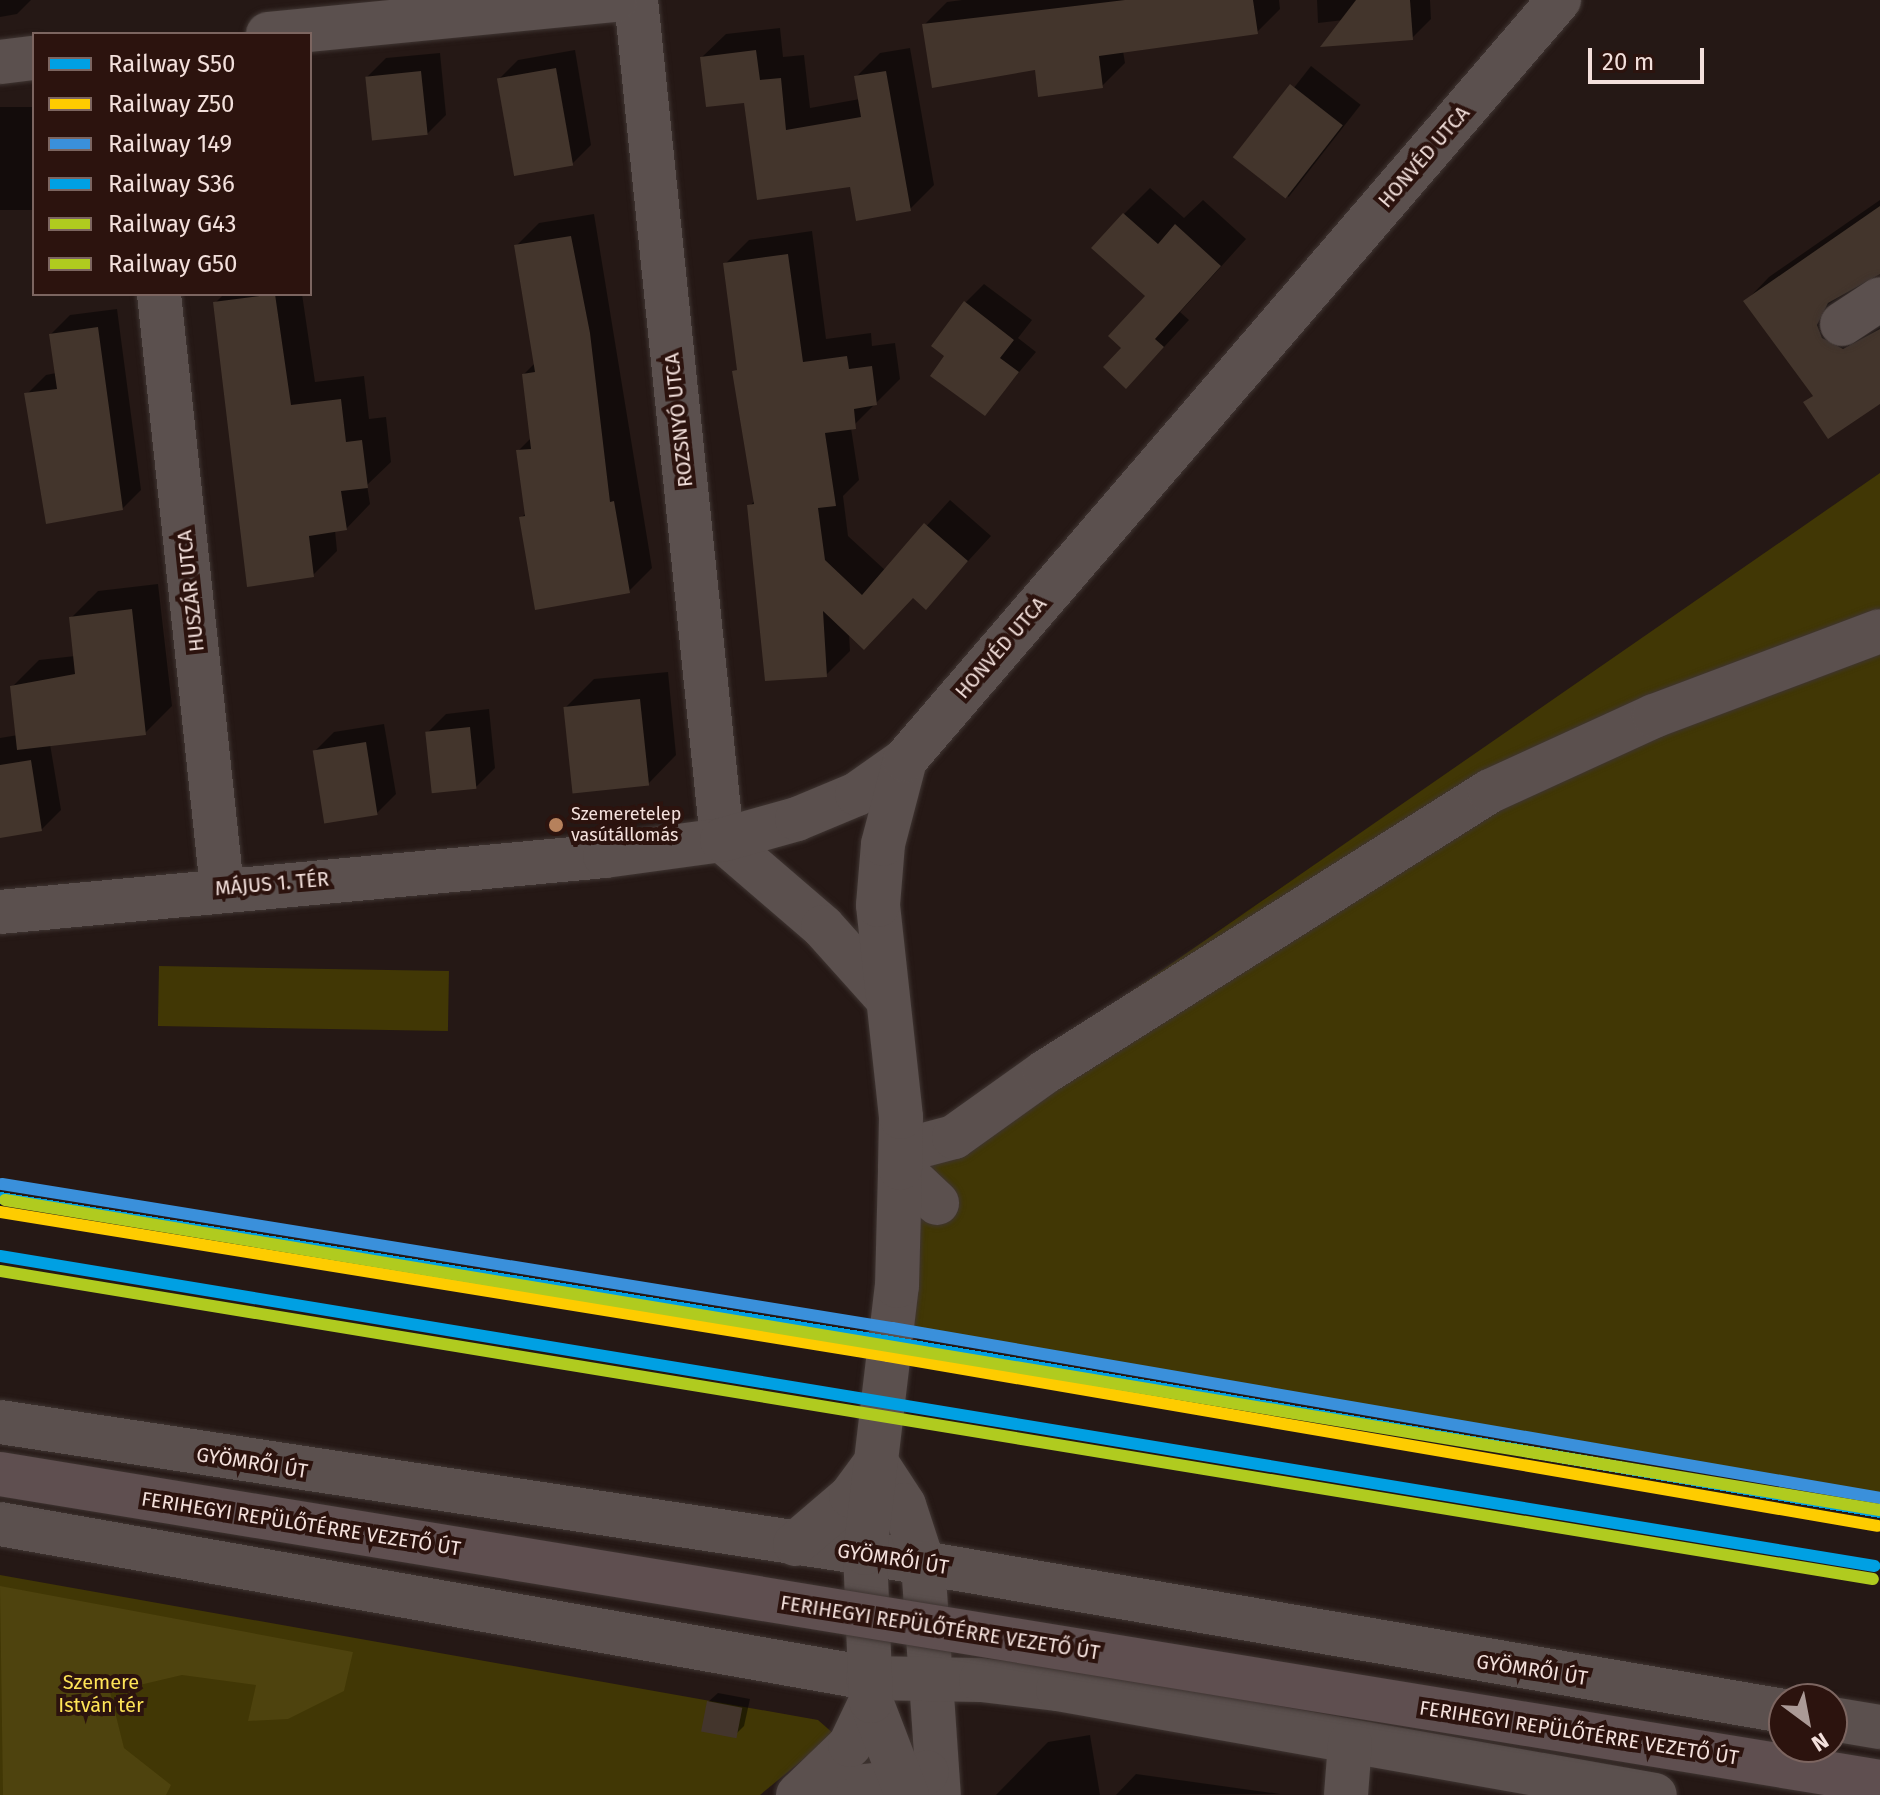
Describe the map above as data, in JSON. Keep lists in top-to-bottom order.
{
  "streets": {
    "main road": ["FERIHEGYI REPÜLŐTÉRRE VEZETŐ ÚT"],
    "street": [
      "HONVÉD UTCA",
      "ROZSNYÓ UTCA",
      "HUSZÁR UTCA",
      "MÁJUS 1. TÉR",
      "GYÖMRŐI ÚT"
    ]
  },
  "crossings": [
    ["HONVÉD UTCA", "GYÖMRŐI ÚT"],
    ["ROZSNYÓ UTCA", "MÁJUS 1. TÉR"],
    ["HUSZÁR UTCA", "MÁJUS 1. TÉR"]
  ],
  "parks": ["Szemere István tér"],
  "places": ["Szemeretelep vasútállomás"],
  "lines": [
    "rail line 149",
    "rail line S50",
    "rail line G43",
    "rail line Z50",
    "rail line S36",
    "rail line G50"
  ],
  "legend": [
    "Railway S50",
    "Railway Z50",
    "Railway 149",
    "Railway S36",
    "Railway G43",
    "Railway G50"
  ],
  "scale_bar": "20 m",
  "north": "bottom right"
}
